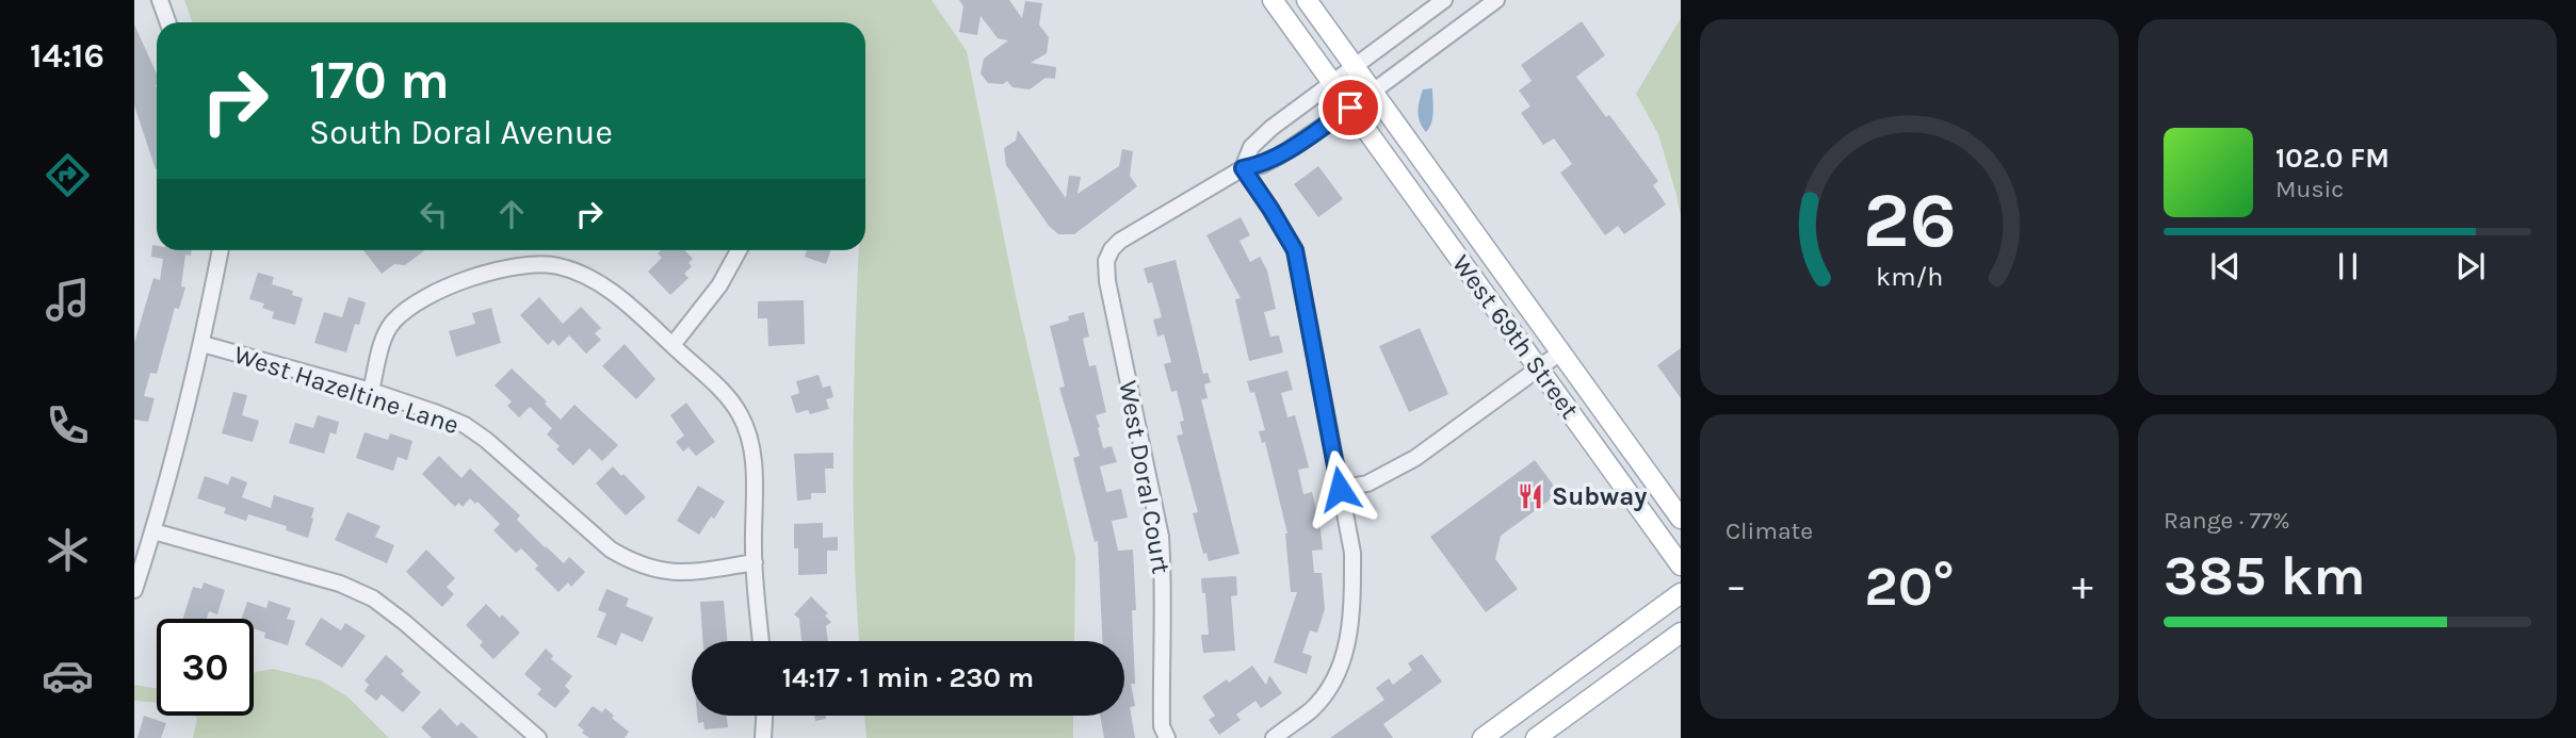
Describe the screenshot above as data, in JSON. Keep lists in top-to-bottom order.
{
  "streets": {
    "main road": ["West 69th Street"],
    "street": ["West Hazeltine Lane", "West Doral Court"]
  },
  "places": {
    "restaurant": ["Subway"]
  },
  "page": {
    "tabs": "14:16",
    "turn": ["170 m", "South Doral Avenue"],
    "song": ["102.0 FM", "Music"],
    "tile": [
      "Climate",
      ["Range · 77%", "385 km"]
    ],
    "heat": ["−", "20°", "+"],
    "limit": "30",
    "trip": "14:17 · 1 min · 230 m",
    "gauge": ["26", "km/h"]
  }
}
